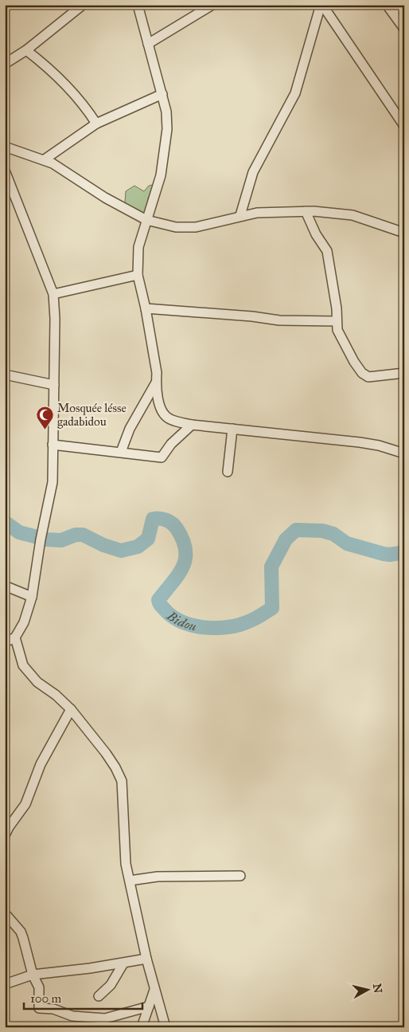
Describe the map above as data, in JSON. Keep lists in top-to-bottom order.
{
  "water": ["Bidou"],
  "places": {
    "mosque": ["Mosquée lésse gadabidou"]
  },
  "scale_bar": "100 m",
  "north": "right"
}
